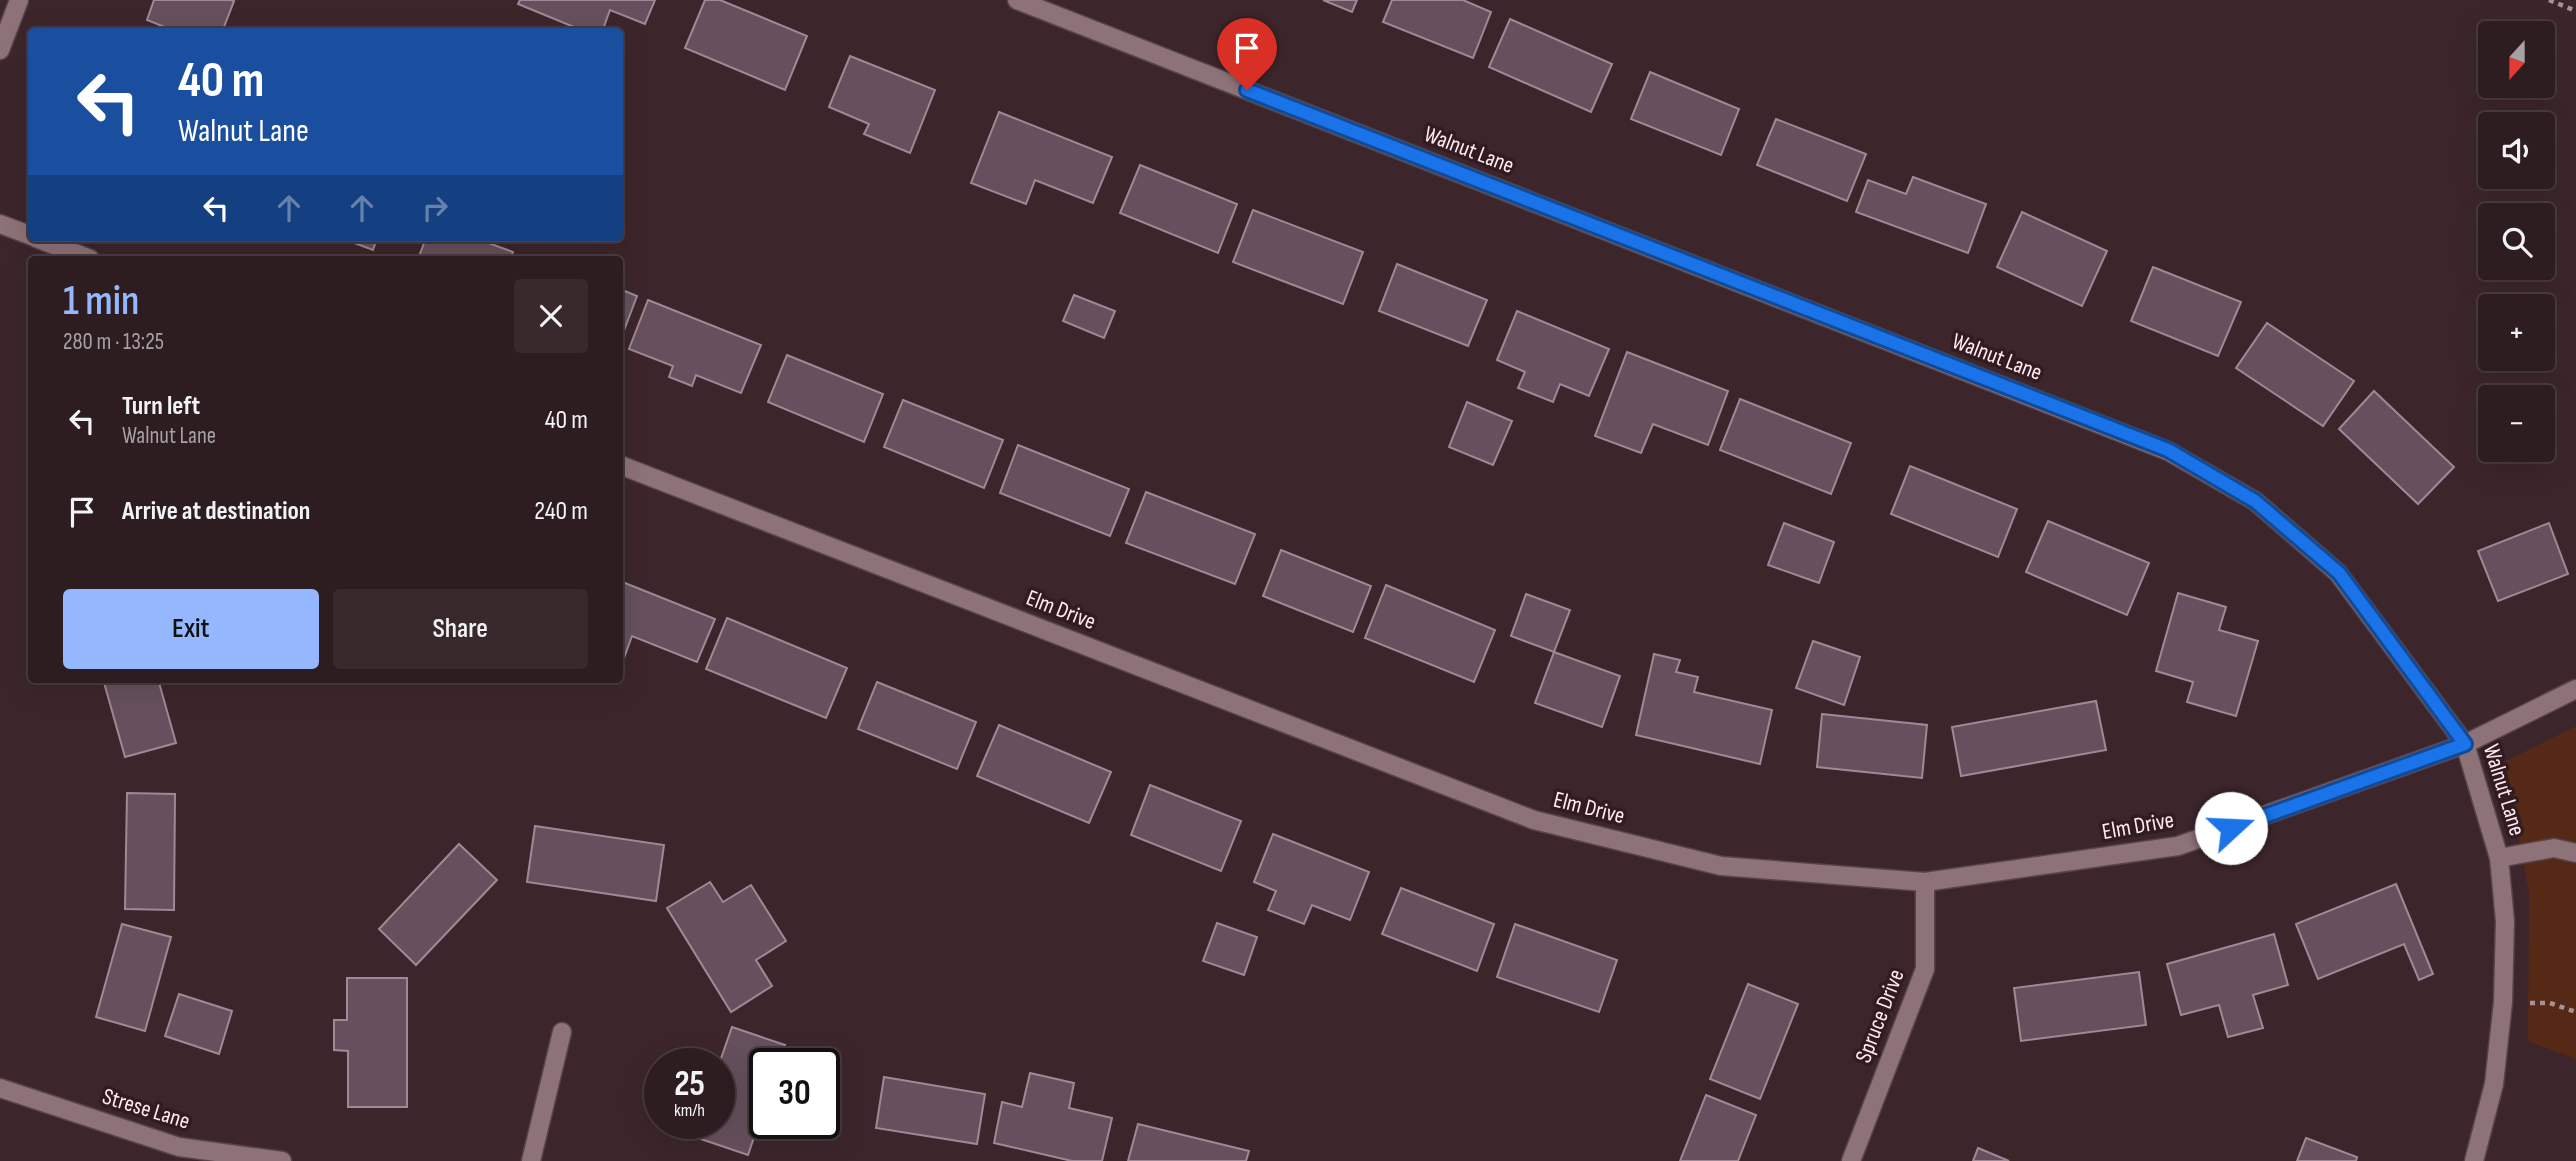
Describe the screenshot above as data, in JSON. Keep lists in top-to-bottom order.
{
  "streets": {
    "street": [
      "Walnut Lane",
      "Elm Drive",
      "Spruce Drive",
      "Strese Lane"
    ]
  },
  "crossings": [
    ["Walnut Lane", "Elm Drive"],
    ["Elm Drive", "Spruce Drive"]
  ],
  "north": "bottom",
  "page": {
    "map_buttons": ["+", "−"],
    "turn": ["40 m", "Walnut Lane"],
    "heading": ["1 min", "280 m · 13:25"],
    "list": [
      {
        "name": "Turn left",
        "note": "Walnut Lane",
        "value": "40 m"
      },
      {
        "name": "Arrive at destination",
        "value": "240 m"
      }
    ],
    "buttons": ["Exit", "Share"],
    "speed": "25 km/h",
    "limit": "30"
  }
}
